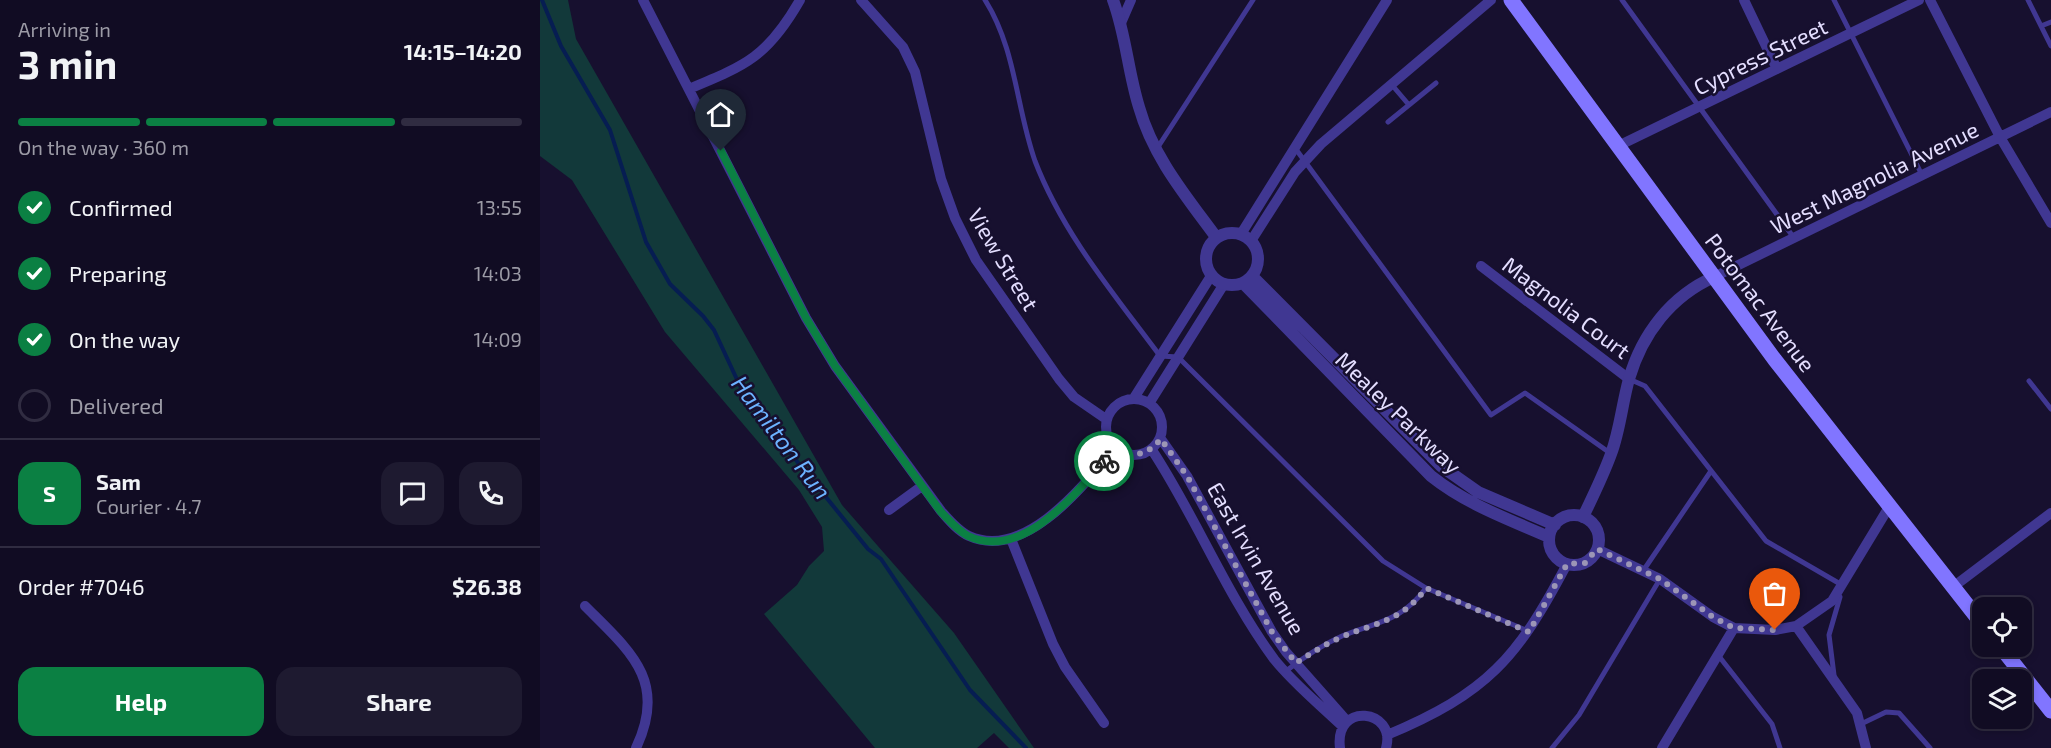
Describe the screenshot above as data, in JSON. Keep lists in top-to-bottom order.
{
  "streets": {
    "main road": ["Potomac Avenue"],
    "street": [
      "Cypress Street",
      "West Magnolia Avenue",
      "View Street",
      "Magnolia Court",
      "Mealey Parkway",
      "East Irvin Avenue"
    ]
  },
  "crossings": [
    ["Cypress Street", "Potomac Avenue"],
    ["West Magnolia Avenue", "Potomac Avenue"],
    ["View Street", "East Irvin Avenue"]
  ],
  "water": ["Hamilton Run"],
  "page": {
    "heading": ["3 min", "Arriving in", "14:15–14:20"],
    "panel": [
      "Sam",
      "Courier · 4.7",
      "Order #7046",
      "$26.38"
    ],
    "bar": "On the way · 360 m",
    "list": [
      ["Confirmed", "13:55"],
      ["Preparing", "14:03"],
      ["On the way", "14:09"],
      "Delivered"
    ],
    "round": "S",
    "buttons": ["Help", "Share"]
  }
}
